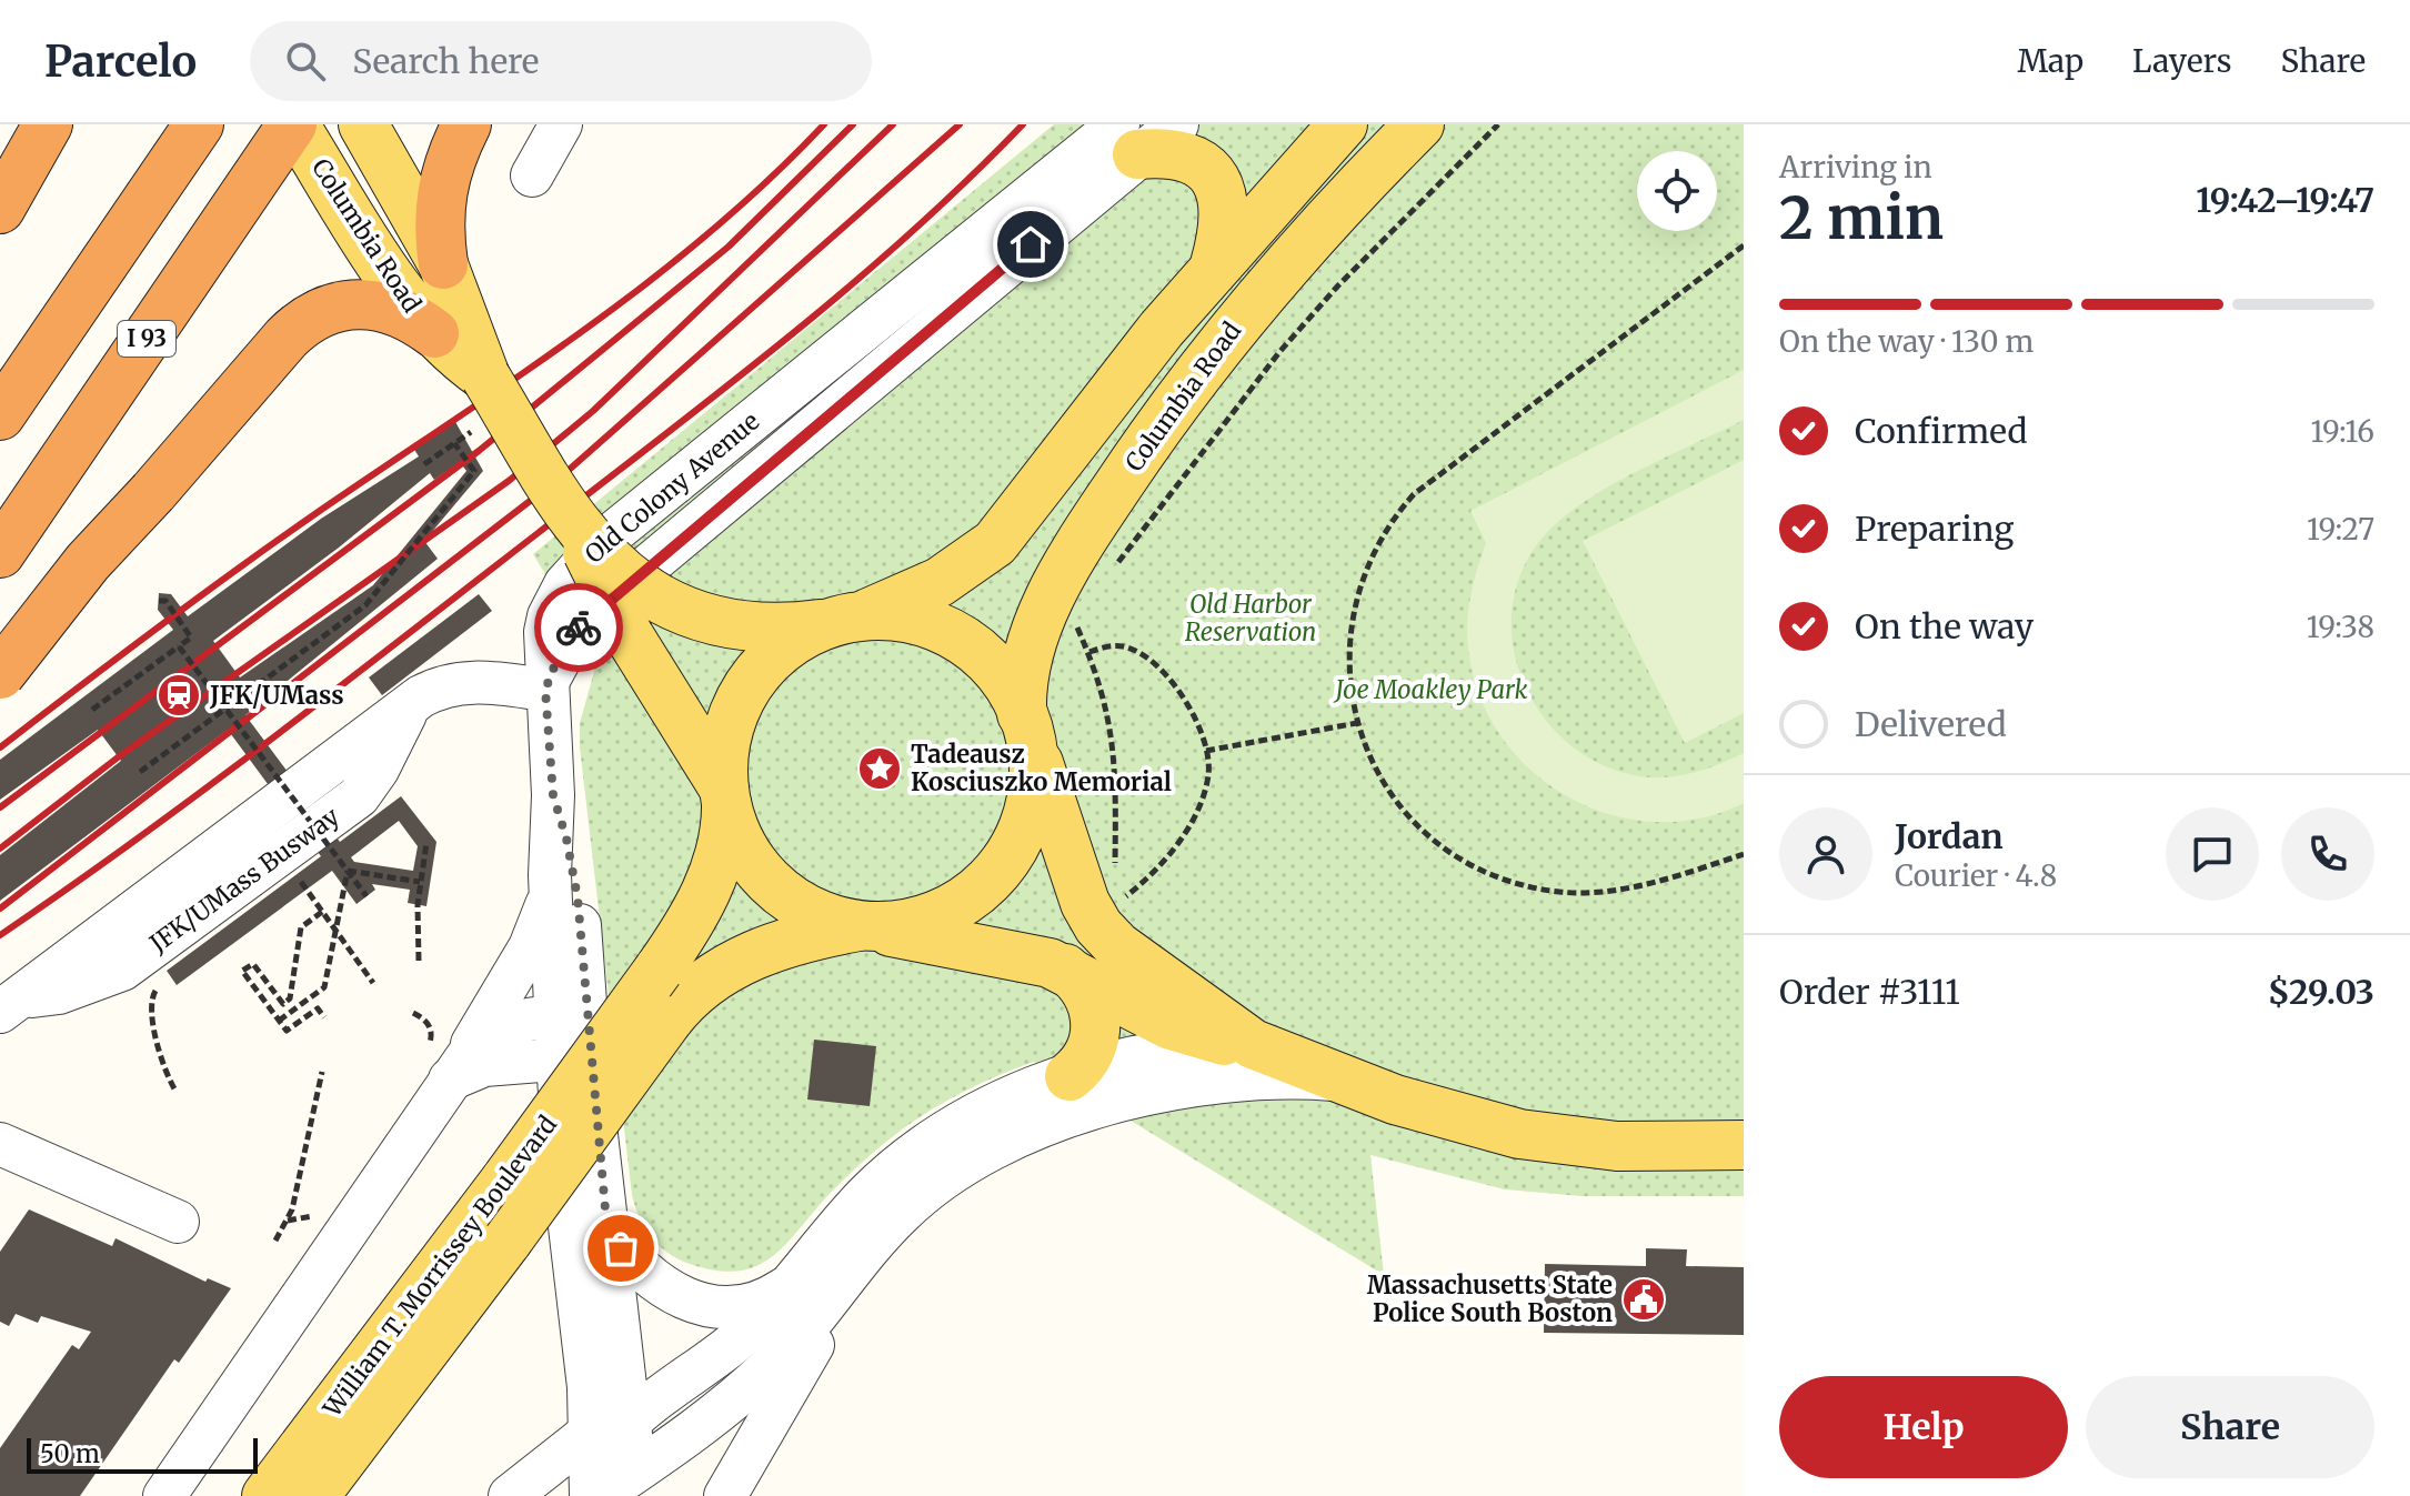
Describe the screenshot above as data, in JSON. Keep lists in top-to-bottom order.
{
  "streets": {
    "highway": ["I 93"],
    "main road": ["Columbia Road", "William T. Morrissey Boulevard"],
    "street": ["Old Colony Avenue", "JFK/UMass Busway"]
  },
  "crossings": [
    ["Columbia Road", "I 93"],
    ["Columbia Road", "William T. Morrissey Boulevard"],
    ["Old Colony Avenue", "JFK/UMass Busway"]
  ],
  "parks": ["Old Harbor Reservation", "Joe Moakley Park"],
  "places": {
    "station": ["JFK/UMass"],
    "place": ["Tadeausz Kosciuszko Memorial"],
    "public building": ["Massachusetts State Police South Boston"]
  },
  "scale_bar": "50 m",
  "page": {
    "header": "Parcelo",
    "search": "Search here",
    "nav": ["Map", "Layers", "Share"],
    "heading": ["2 min", "Arriving in", "19:42–19:47"],
    "panel": [
      "Jordan",
      "Courier · 4.8",
      "Order #3111",
      "$29.03"
    ],
    "bar": "On the way · 130 m",
    "list": [
      ["Confirmed", "19:16"],
      ["Preparing", "19:27"],
      ["On the way", "19:38"],
      "Delivered"
    ],
    "buttons": ["Help", "Share"],
    "scale": "50 m"
  }
}
